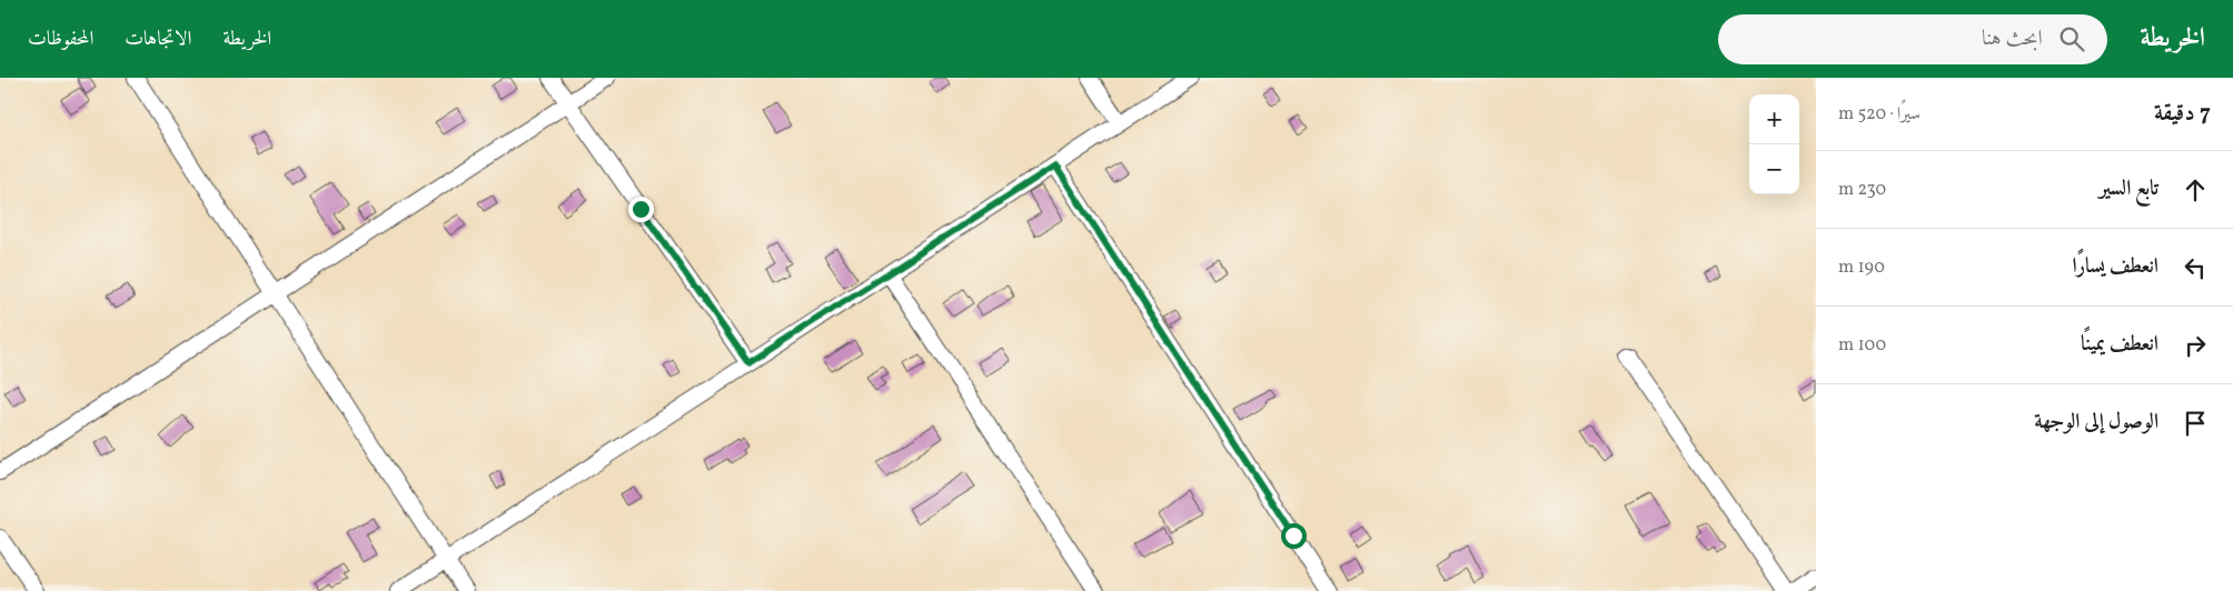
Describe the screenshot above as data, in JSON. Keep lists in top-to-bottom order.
{
  "page": {
    "header": "الخريطة",
    "search": "ابحث هنا",
    "nav": ["الخريطة", "الاتجاهات", "المحفوظات"],
    "heading": ["7 دقيقة", "سيرًا · 520 m"],
    "map_buttons": ["+", "−"],
    "list": [
      ["تابع السير", "230 m"],
      ["انعطف يسارًا", "190 m"],
      ["انعطف يمينًا", "100 m"],
      "الوصول إلى الوجهة"
    ]
  }
}
